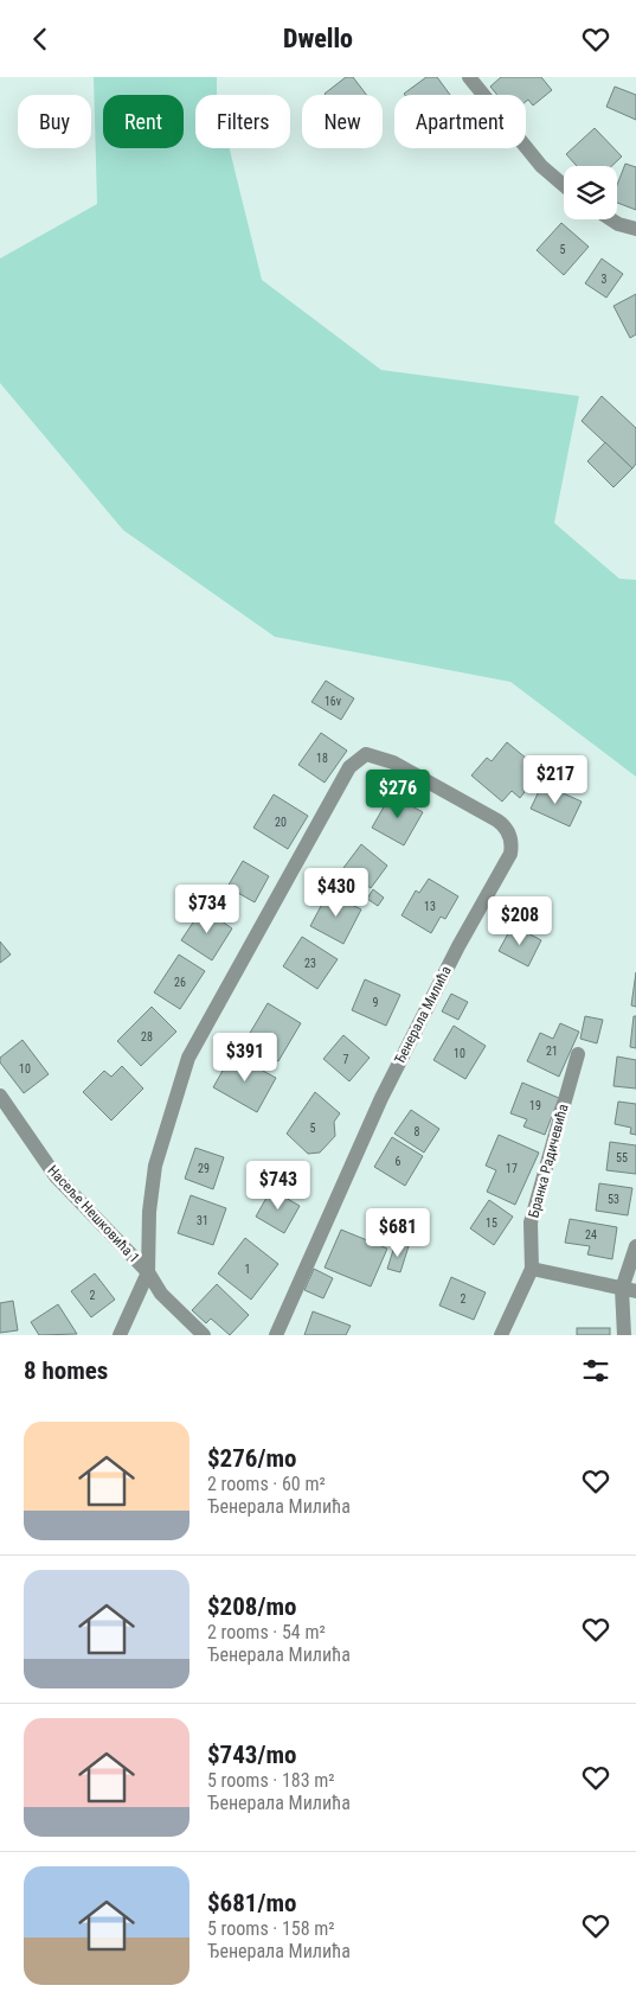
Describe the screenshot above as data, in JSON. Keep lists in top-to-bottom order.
{
  "streets": {
    "street": ["Ђенерала Милића", "Бранка Радичевића", "Насеље Нешковића 1"]
  },
  "crossings": [
    ["Ђенерала Милића", "Насеље Нешковића 1"]
  ],
  "house_numbers": [
    "5",
    "3",
    "16v",
    "18",
    "20",
    "13",
    "23",
    "26",
    "9",
    "28",
    "21",
    "10",
    "7",
    "10",
    "19",
    "5",
    "8",
    "55",
    "6",
    "29",
    "17",
    "53",
    "31",
    "15",
    "24",
    "1",
    "2",
    "2"
  ],
  "page": {
    "header": "Dwello",
    "chip": [
      "Buy",
      "Rent",
      "Filters",
      "New",
      "Apartment"
    ],
    "price": [
      "$217",
      "$276",
      "$430",
      "$734",
      "$208",
      "$391",
      "$743",
      "$681"
    ],
    "heading": "8 homes",
    "list": [
      {
        "name": "$276/mo",
        "note": "2 rooms · 60 m² · Ђенерала Милића"
      },
      {
        "name": "$208/mo",
        "note": "2 rooms · 54 m² · Ђенерала Милића"
      },
      {
        "name": "$743/mo",
        "note": "5 rooms · 183 m² · Ђенерала Милића"
      },
      {
        "name": "$681/mo",
        "note": "5 rooms · 158 m² · Ђенерала Милића"
      }
    ]
  }
}
